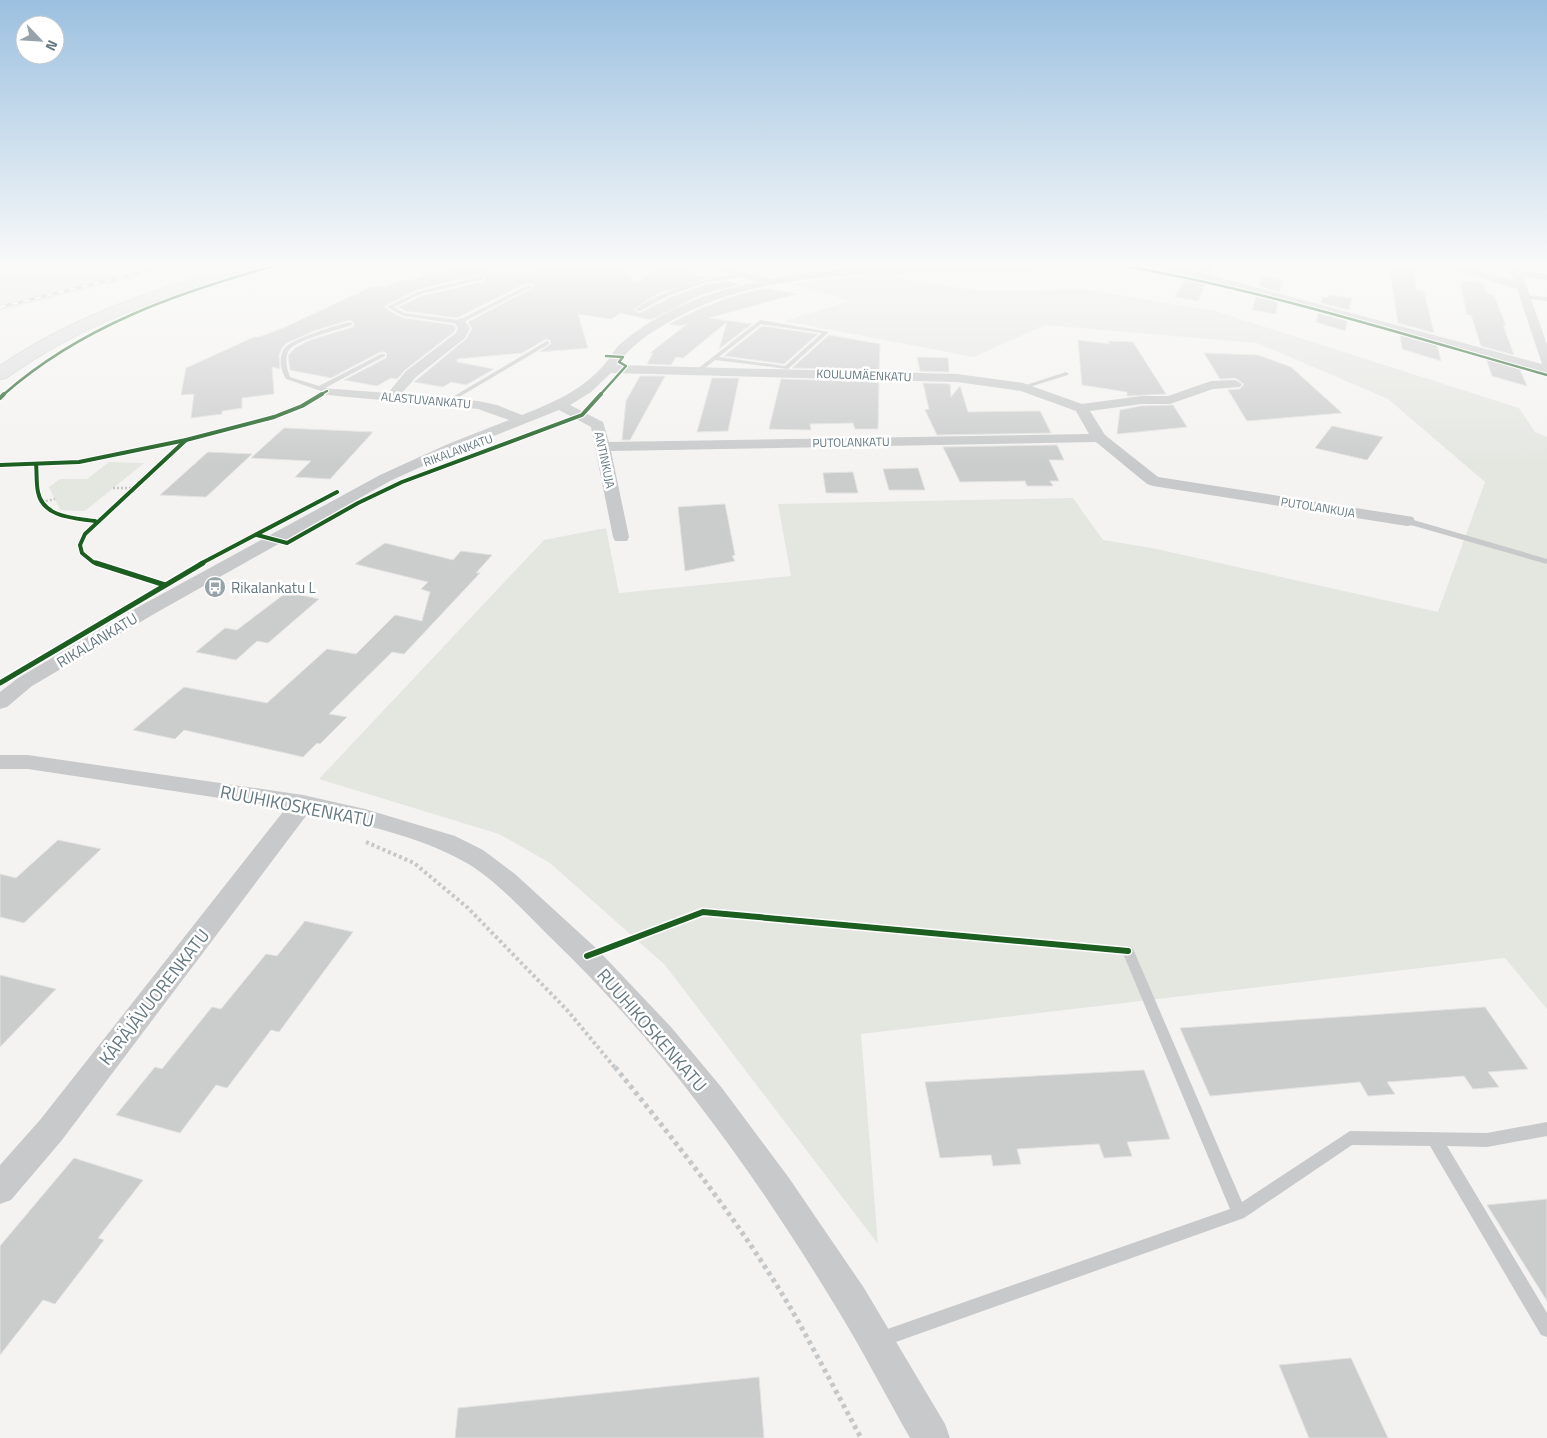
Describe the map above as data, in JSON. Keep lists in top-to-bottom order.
{
  "streets": {
    "street": [
      "KOULUMÄENKATU",
      "ALASTUVANKATU",
      "PUTOLANKATU",
      "RIKALANKATU",
      "ANTINKUJA",
      "PUTOLANKUJA",
      "RUUHIKOSKENKATU",
      "KÄRÄJÄVUORENKATU"
    ]
  },
  "crossings": [
    ["KOULUMÄENKATU", "RIKALANKATU"],
    ["ALASTUVANKATU", "RIKALANKATU"],
    ["PUTOLANKATU", "ANTINKUJA"],
    ["PUTOLANKATU", "PUTOLANKUJA"],
    ["RIKALANKATU", "ANTINKUJA"],
    ["RUUHIKOSKENKATU", "KÄRÄJÄVUORENKATU"]
  ],
  "places": {
    "bus stop": ["Rikalankatu L"]
  },
  "north": "bottom right"
}
